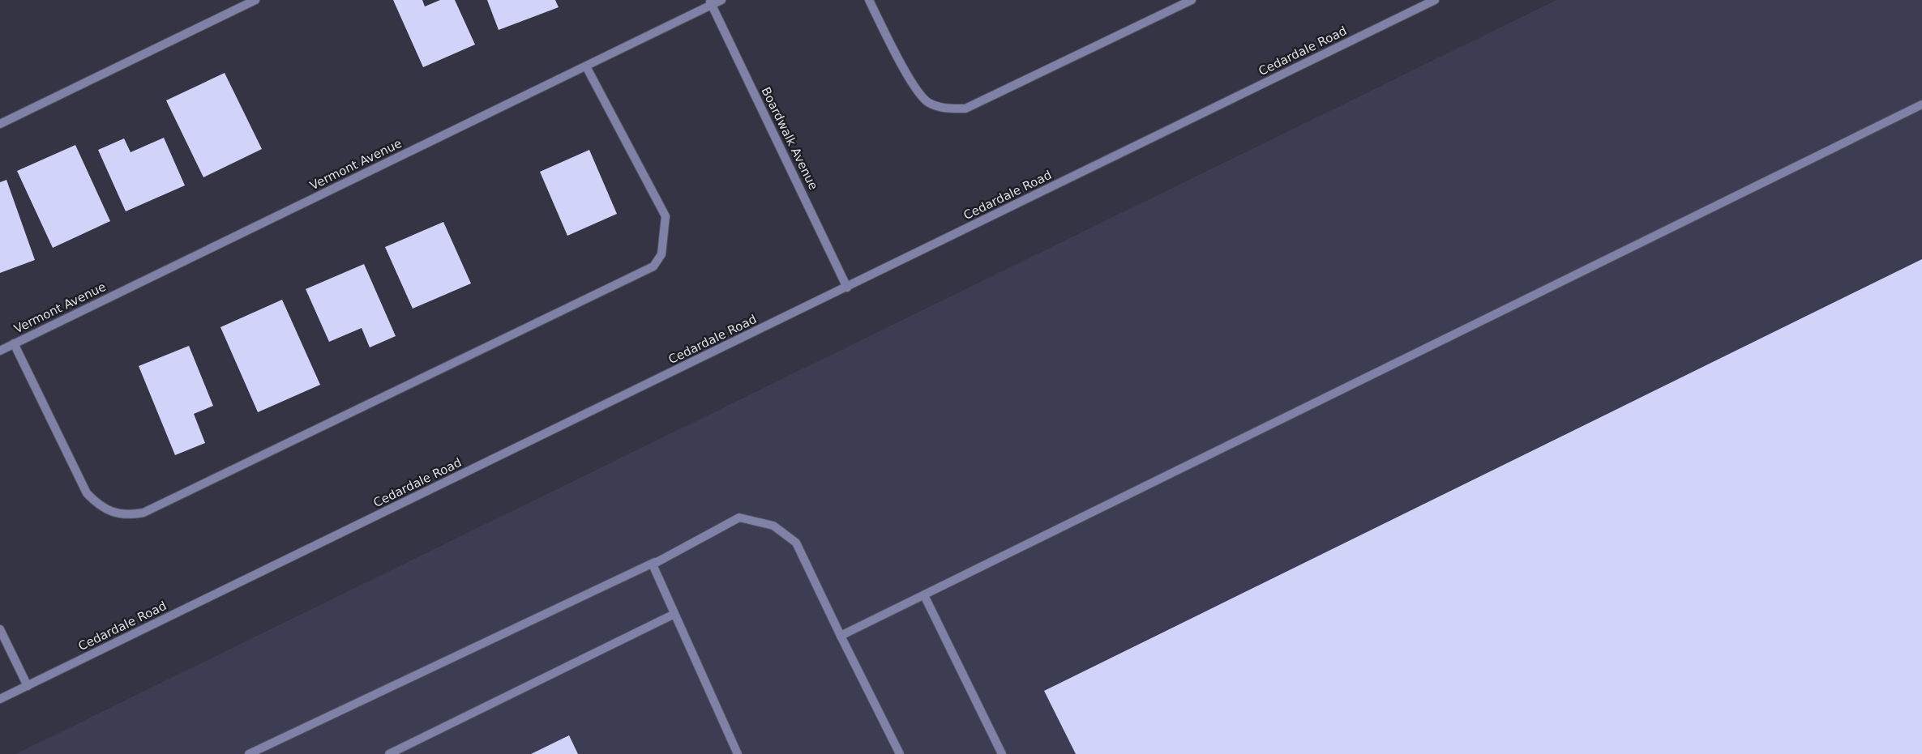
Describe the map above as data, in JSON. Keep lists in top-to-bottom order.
{
  "streets": {
    "street": ["Cedardale Road", "Boardwalk Avenue", "Vermont Avenue"]
  },
  "crossings": [
    ["Cedardale Road", "Boardwalk Avenue"],
    ["Boardwalk Avenue", "Vermont Avenue"]
  ]
}
